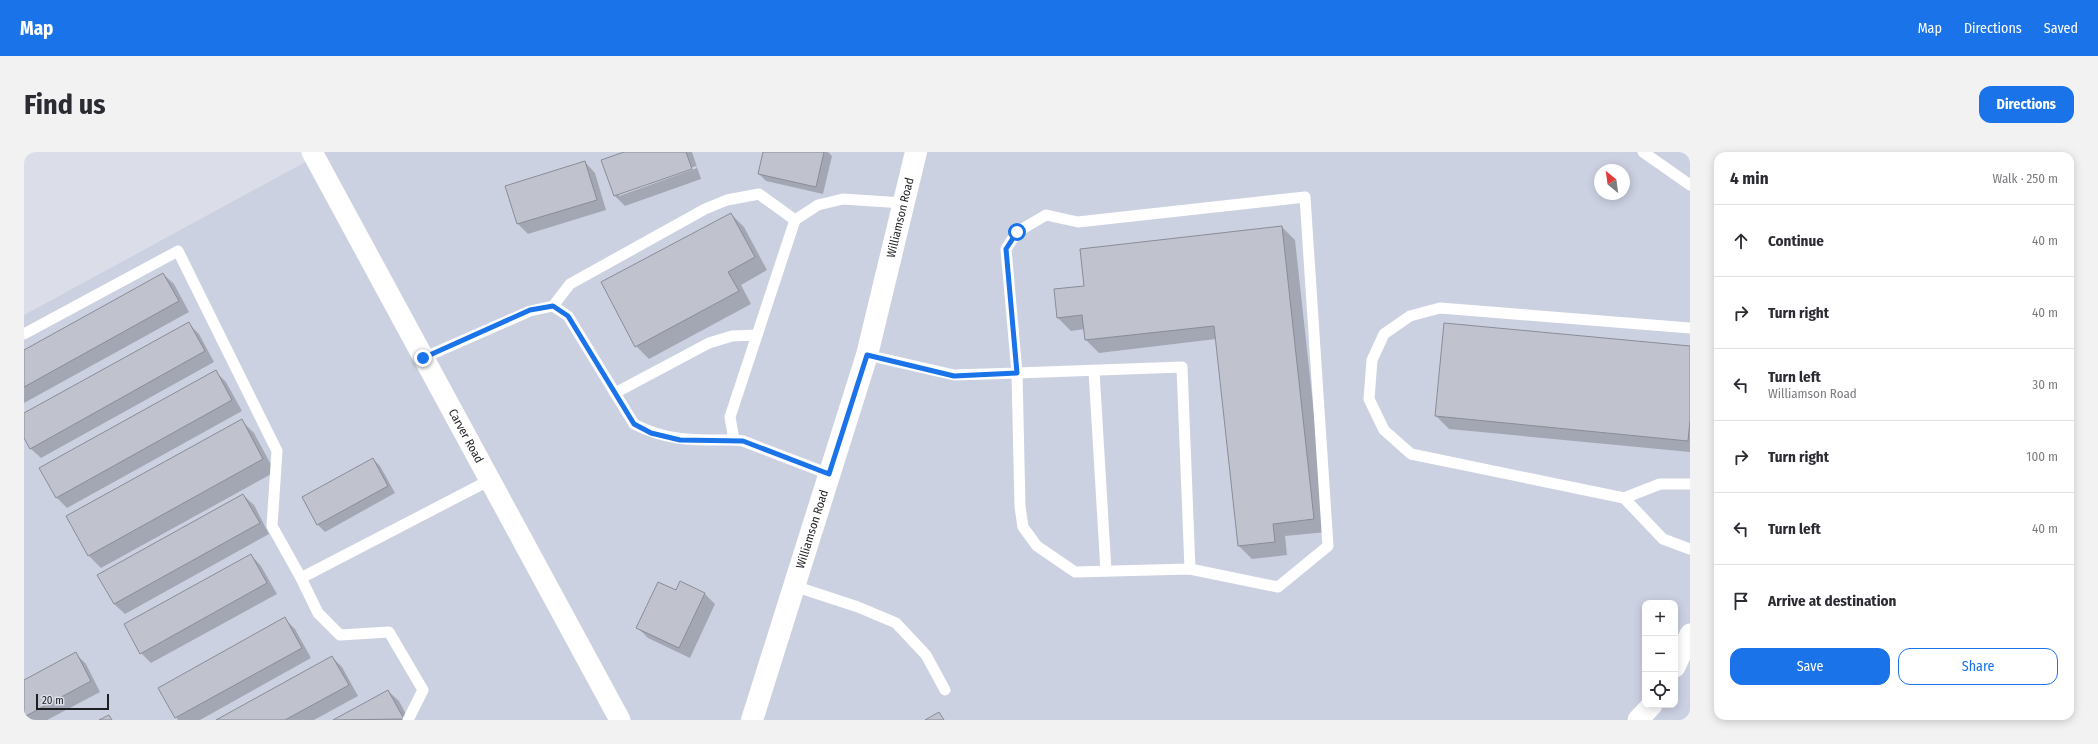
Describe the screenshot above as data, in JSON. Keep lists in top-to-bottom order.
{
  "streets": {
    "main road": ["Williamson Road"],
    "street": ["Carver Road"]
  },
  "scale_bar": "20 m",
  "north": "top left",
  "page": {
    "header": "Map",
    "nav": ["Map", "Directions", "Saved"],
    "buttons": [
      "Directions",
      ["Save", "Share"]
    ],
    "title": "Find us",
    "heading": ["4 min", "Walk · 250 m"],
    "list": [
      ["Continue", "40 m"],
      ["Turn right", "40 m"],
      ["Turn left", "Williamson Road", "30 m"],
      ["Turn right", "100 m"],
      ["Turn left", "40 m"],
      "Arrive at destination"
    ],
    "map_buttons": ["+", "−"],
    "scale": "20 m"
  }
}
